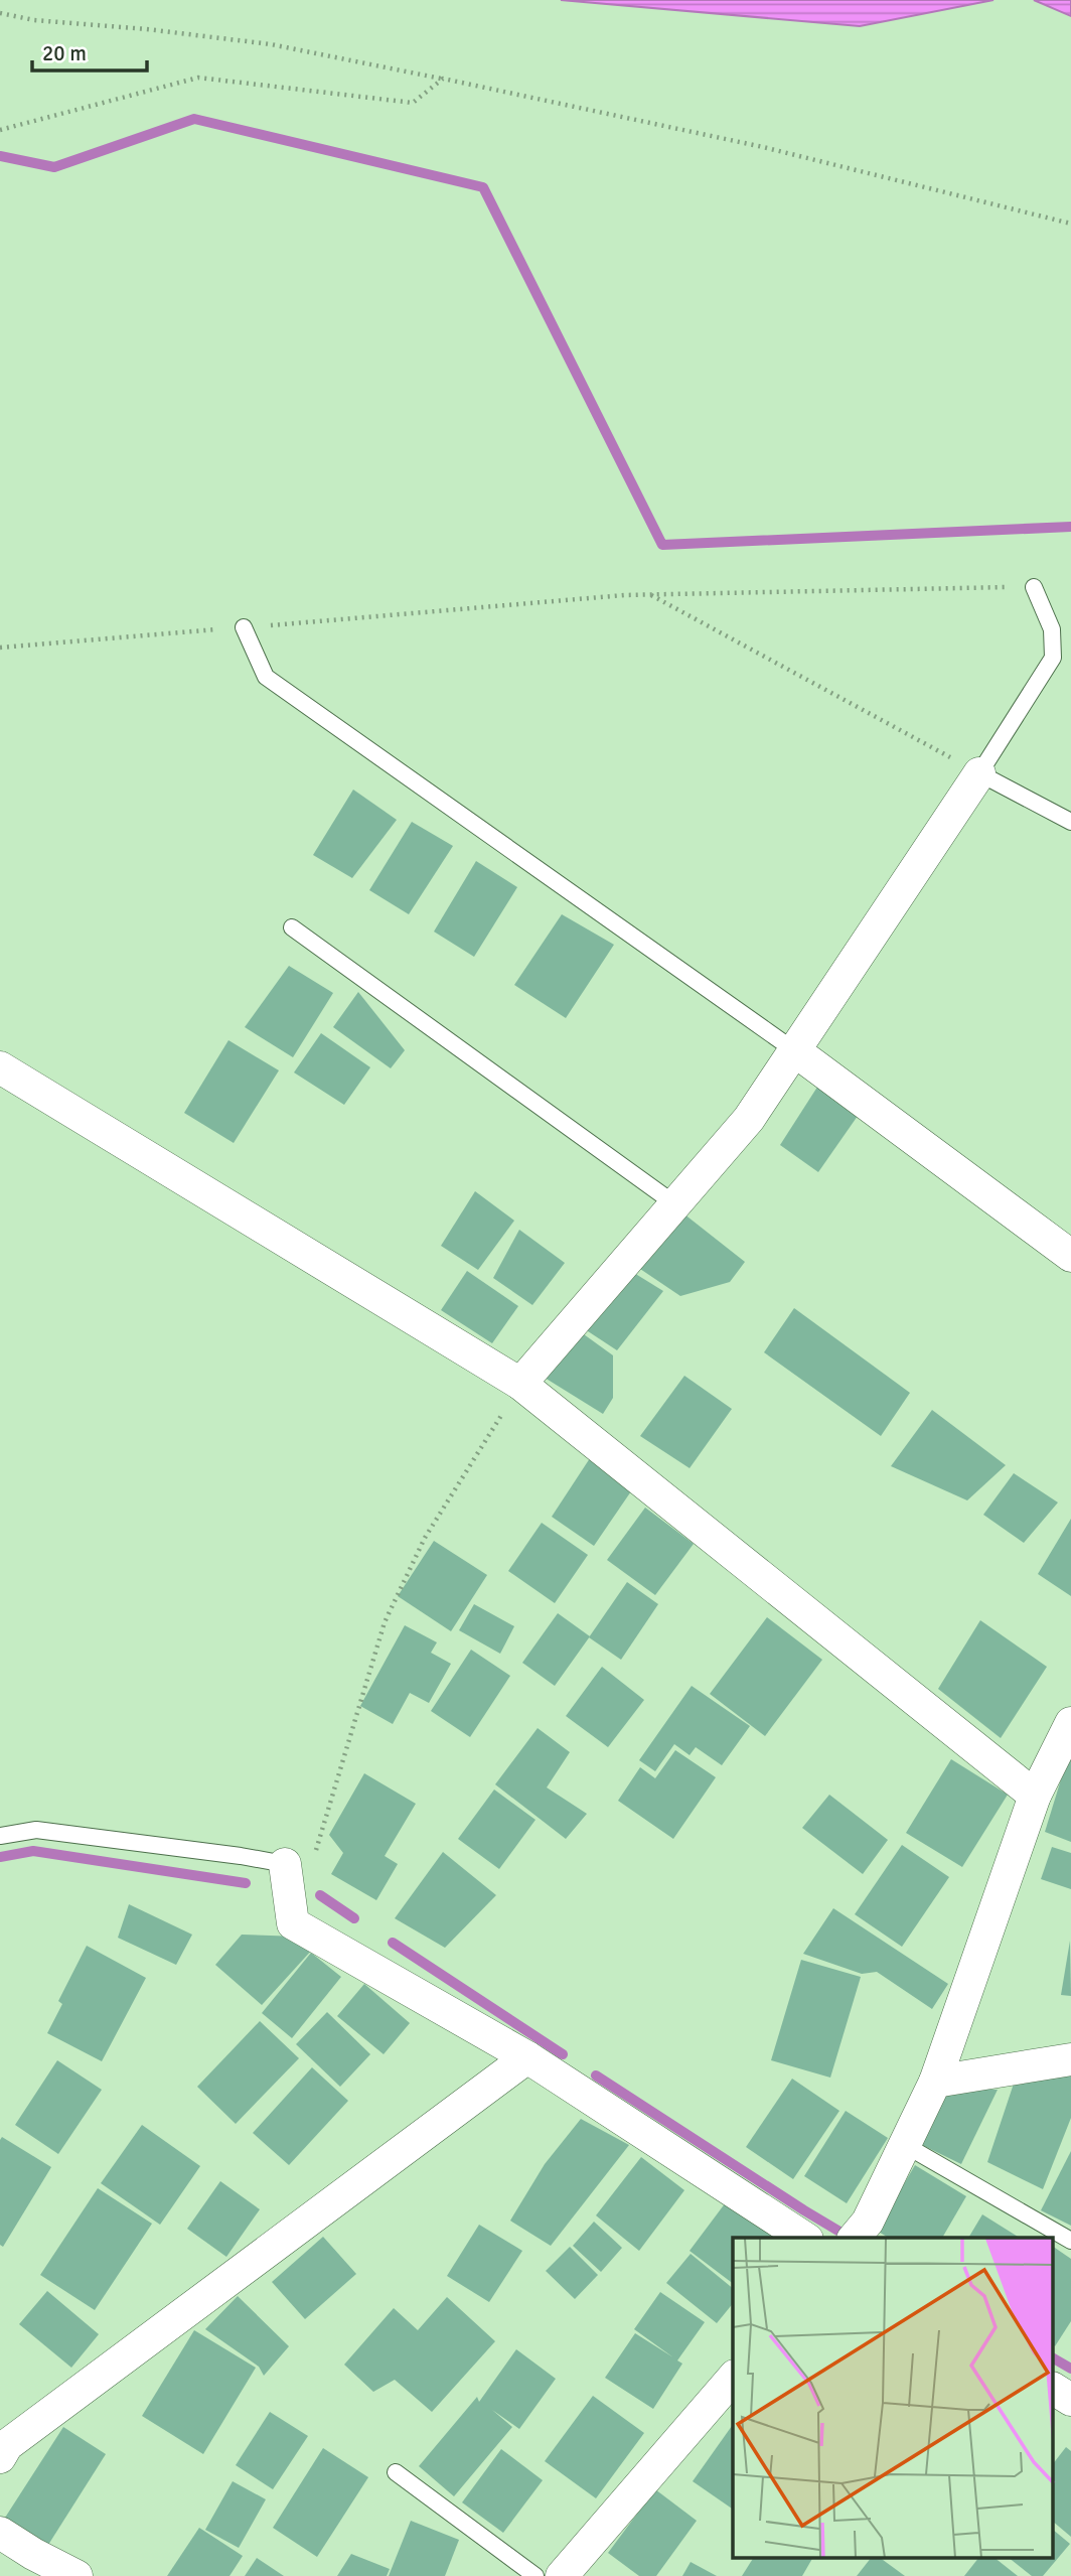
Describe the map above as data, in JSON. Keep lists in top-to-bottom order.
{
  "scale_bar": "20 m"
}
